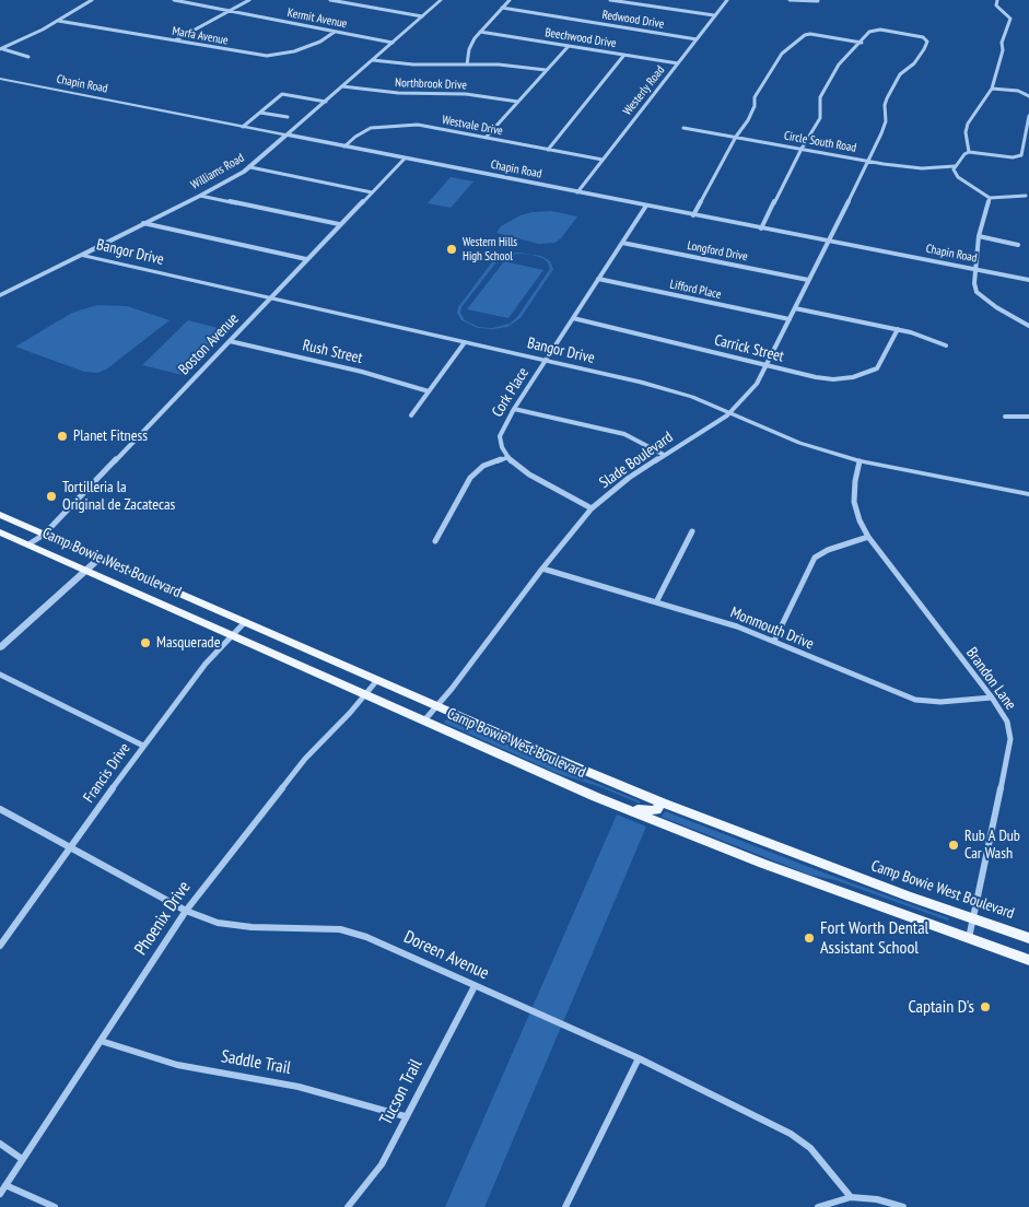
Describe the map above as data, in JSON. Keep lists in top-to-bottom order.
{
  "streets": {
    "main road": ["Camp Bowie West Boulevard"],
    "street": [
      "Kermit Avenue",
      "Redwood Drive",
      "Marfa Avenue",
      "Beechwood Drive",
      "Chapin Road",
      "Northbrook Drive",
      "Westerly Road",
      "Westvale Drive",
      "Circle South Road",
      "Williams Road",
      "Longford Drive",
      "Bangor Drive",
      "Lifford Place",
      "Boston Avenue",
      "Carrick Street",
      "Rush Street",
      "Cork Place",
      "Slade Boulevard",
      "Monmouth Drive",
      "Brandon Lane",
      "Francis Drive",
      "Phoenix Drive",
      "Doreen Avenue",
      "Saddle Trail",
      "Tucson Trail"
    ]
  },
  "crossings": [
    ["Kermit Avenue", "Marfa Avenue"],
    ["Kermit Avenue", "Williams Road"],
    ["Redwood Drive", "Westerly Road"],
    ["Beechwood Drive", "Westerly Road"],
    ["Chapin Road", "Westerly Road"],
    ["Chapin Road", "Westvale Drive"],
    ["Chapin Road", "Williams Road"],
    ["Chapin Road", "Boston Avenue"],
    ["Chapin Road", "Cork Place"],
    ["Chapin Road", "Slade Boulevard"],
    ["Northbrook Drive", "Williams Road"],
    ["Westerly Road", "Westvale Drive"],
    ["Circle South Road", "Slade Boulevard"],
    ["Williams Road", "Bangor Drive"],
    ["Longford Drive", "Cork Place"],
    ["Longford Drive", "Slade Boulevard"],
    ["Bangor Drive", "Boston Avenue"],
    ["Bangor Drive", "Cork Place"],
    ["Bangor Drive", "Slade Boulevard"],
    ["Bangor Drive", "Brandon Lane"],
    ["Lifford Place", "Cork Place"],
    ["Lifford Place", "Slade Boulevard"],
    ["Boston Avenue", "Rush Street"],
    ["Boston Avenue", "Camp Bowie West Boulevard"],
    ["Carrick Street", "Cork Place"],
    ["Carrick Street", "Slade Boulevard"],
    ["Slade Boulevard", "Camp Bowie West Boulevard"],
    ["Slade Boulevard", "Monmouth Drive"],
    ["Camp Bowie West Boulevard", "Brandon Lane"],
    ["Camp Bowie West Boulevard", "Francis Drive"],
    ["Camp Bowie West Boulevard", "Phoenix Drive"],
    ["Monmouth Drive", "Brandon Lane"],
    ["Francis Drive", "Doreen Avenue"],
    ["Phoenix Drive", "Doreen Avenue"],
    ["Phoenix Drive", "Saddle Trail"],
    ["Doreen Avenue", "Tucson Trail"],
    ["Saddle Trail", "Tucson Trail"]
  ],
  "places": [
    "Western Hills High School",
    "Planet Fitness",
    "Tortilleria la Original de Zacatecas",
    "Masquerade",
    "Rub A Dub Car Wash",
    "Fort Worth Dental Assistant School",
    "Captain D's"
  ]
}
